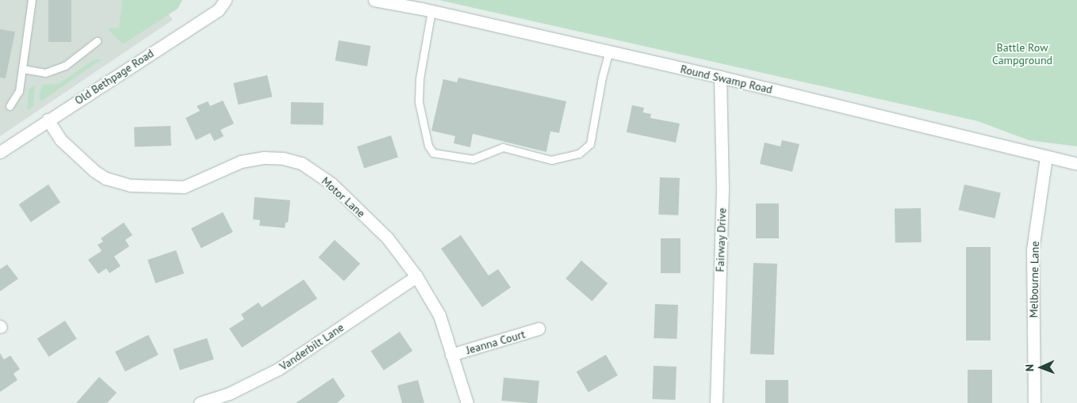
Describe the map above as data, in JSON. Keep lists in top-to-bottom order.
{
  "streets": {
    "street": [
      "Old Bethpage Road",
      "Round Swamp Road",
      "Motor Lane",
      "Fairway Drive",
      "Melbourne Lane",
      "Jeanna Court",
      "Vanderbilt Lane"
    ]
  },
  "crossings": [
    ["Old Bethpage Road", "Motor Lane"],
    ["Round Swamp Road", "Fairway Drive"],
    ["Round Swamp Road", "Melbourne Lane"],
    ["Motor Lane", "Jeanna Court"],
    ["Motor Lane", "Vanderbilt Lane"]
  ],
  "parks": ["Battle Row Campground"],
  "north": "left"
}
